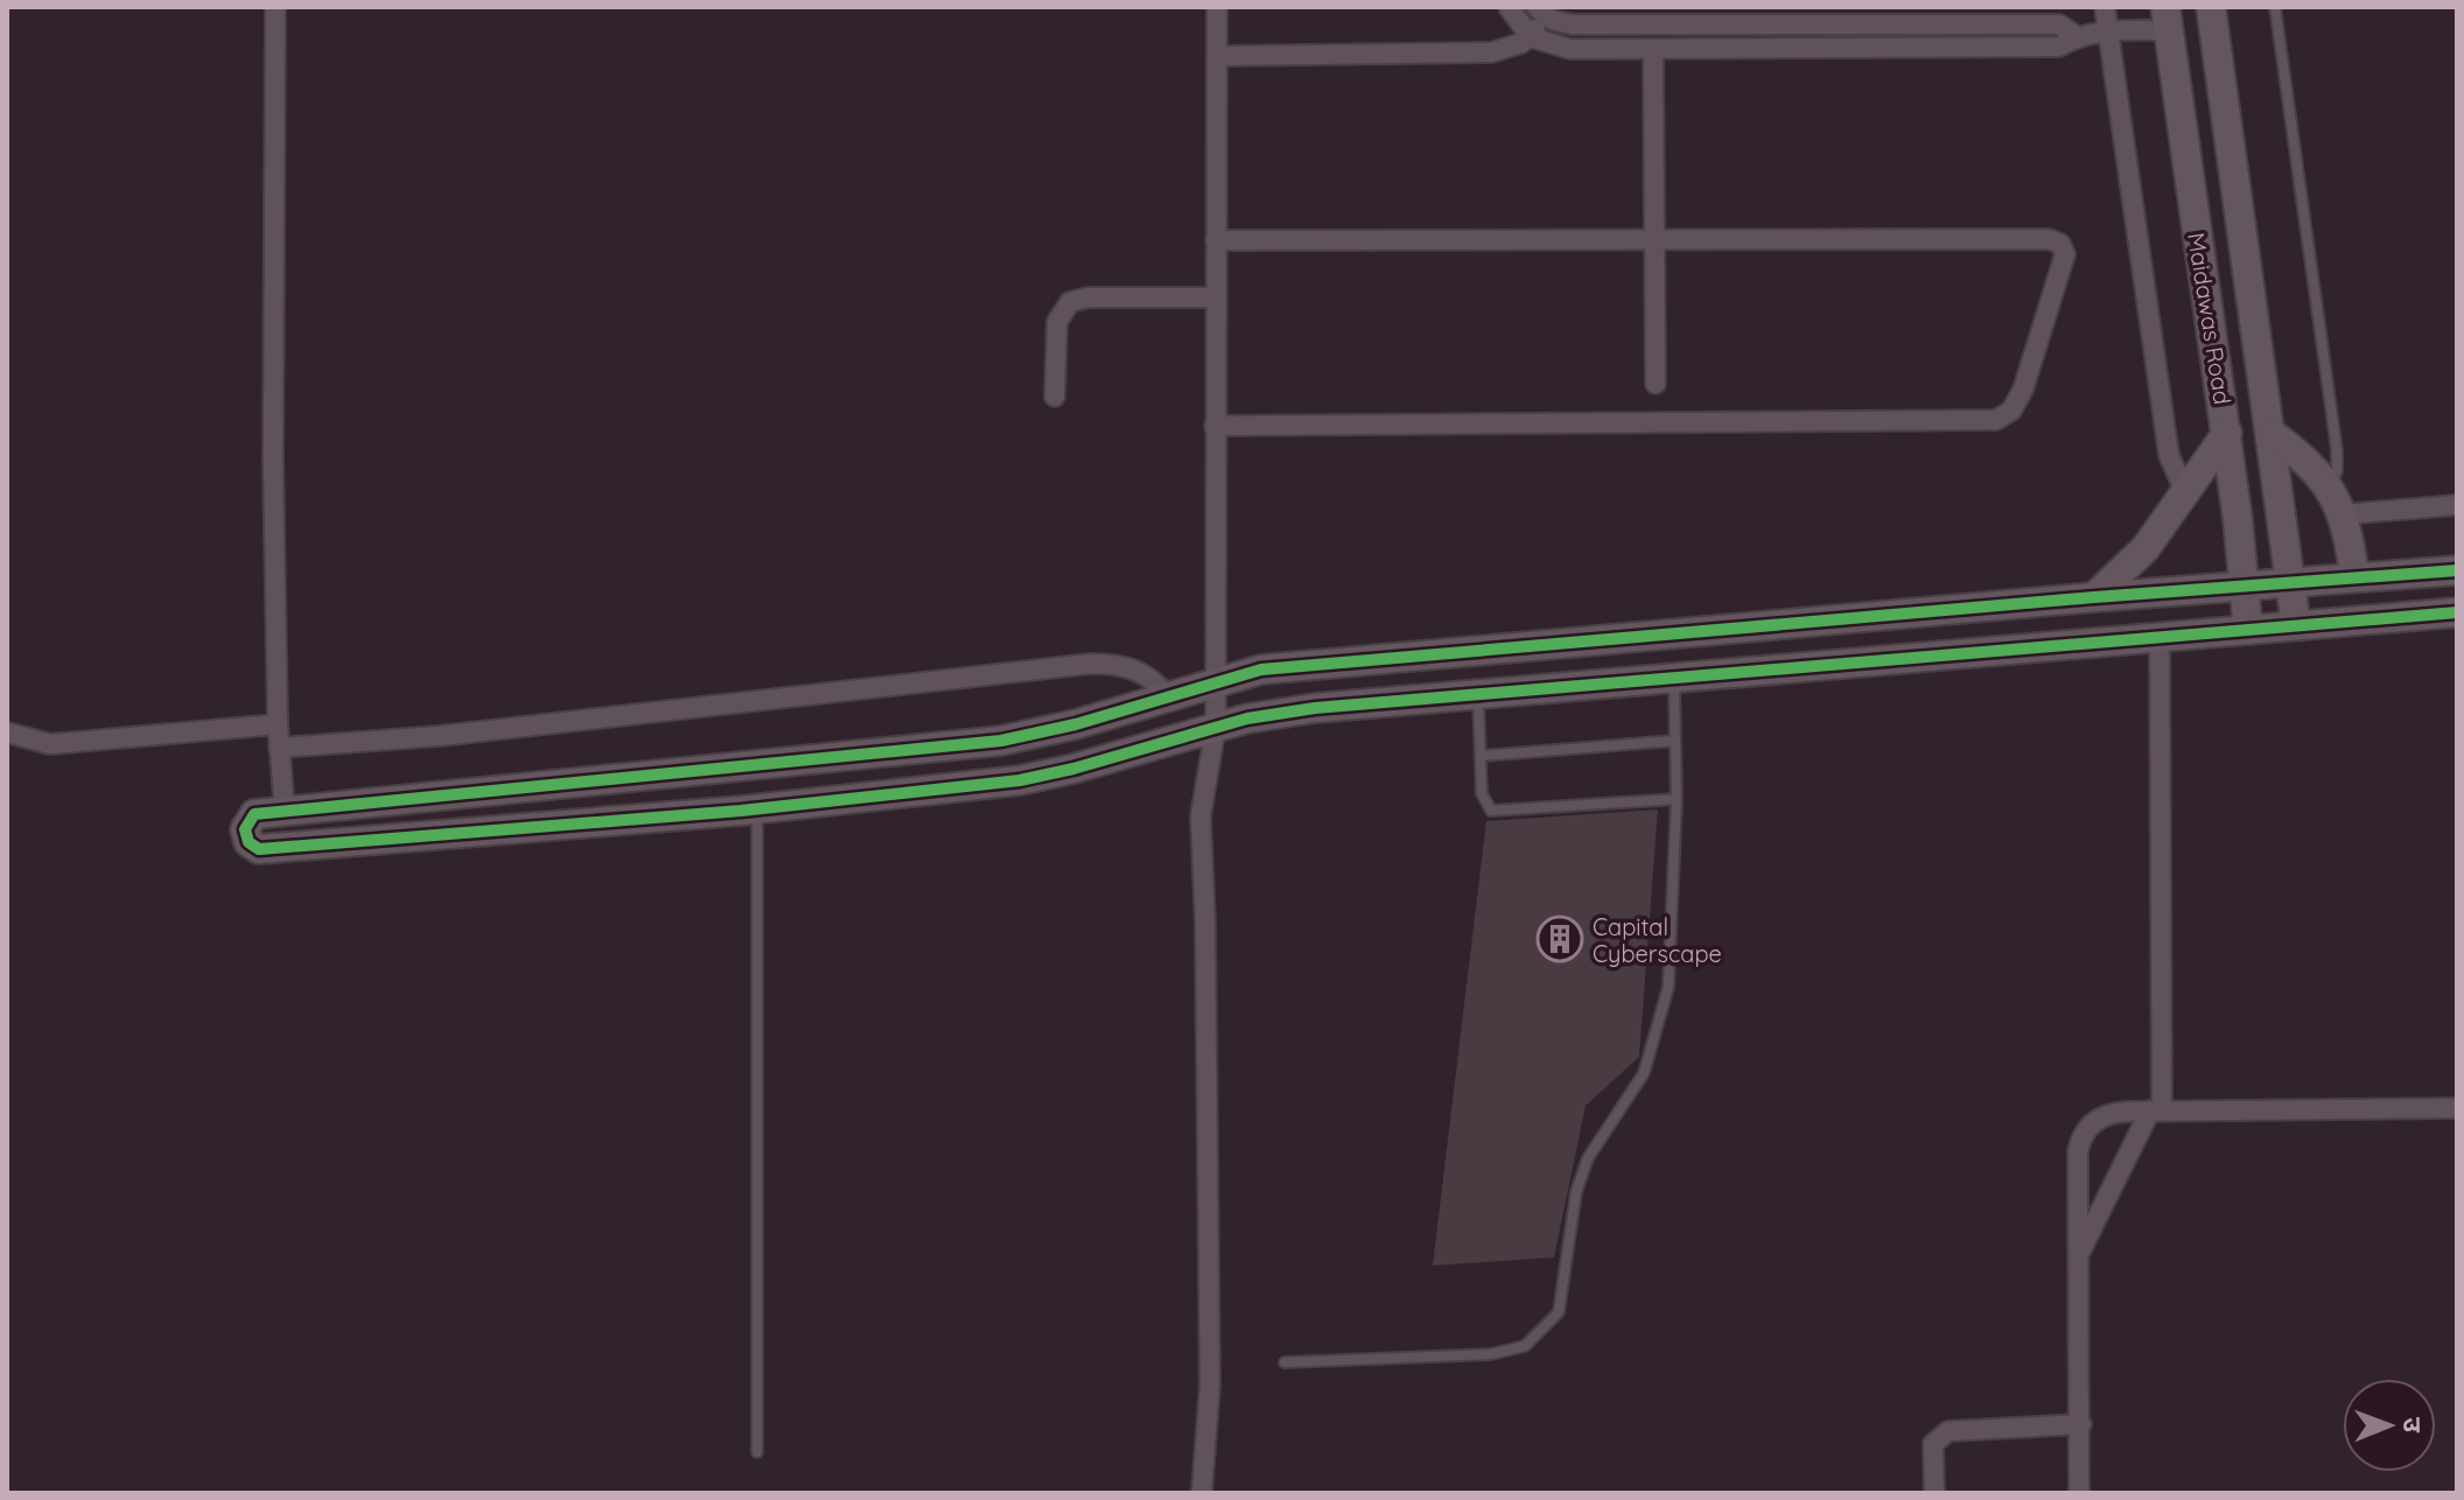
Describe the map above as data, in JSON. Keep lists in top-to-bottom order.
{
  "streets": {
    "street": ["Maidawas Road"]
  },
  "places": {
    "building": ["Capital Cyberscape"]
  },
  "north": "right"
}
